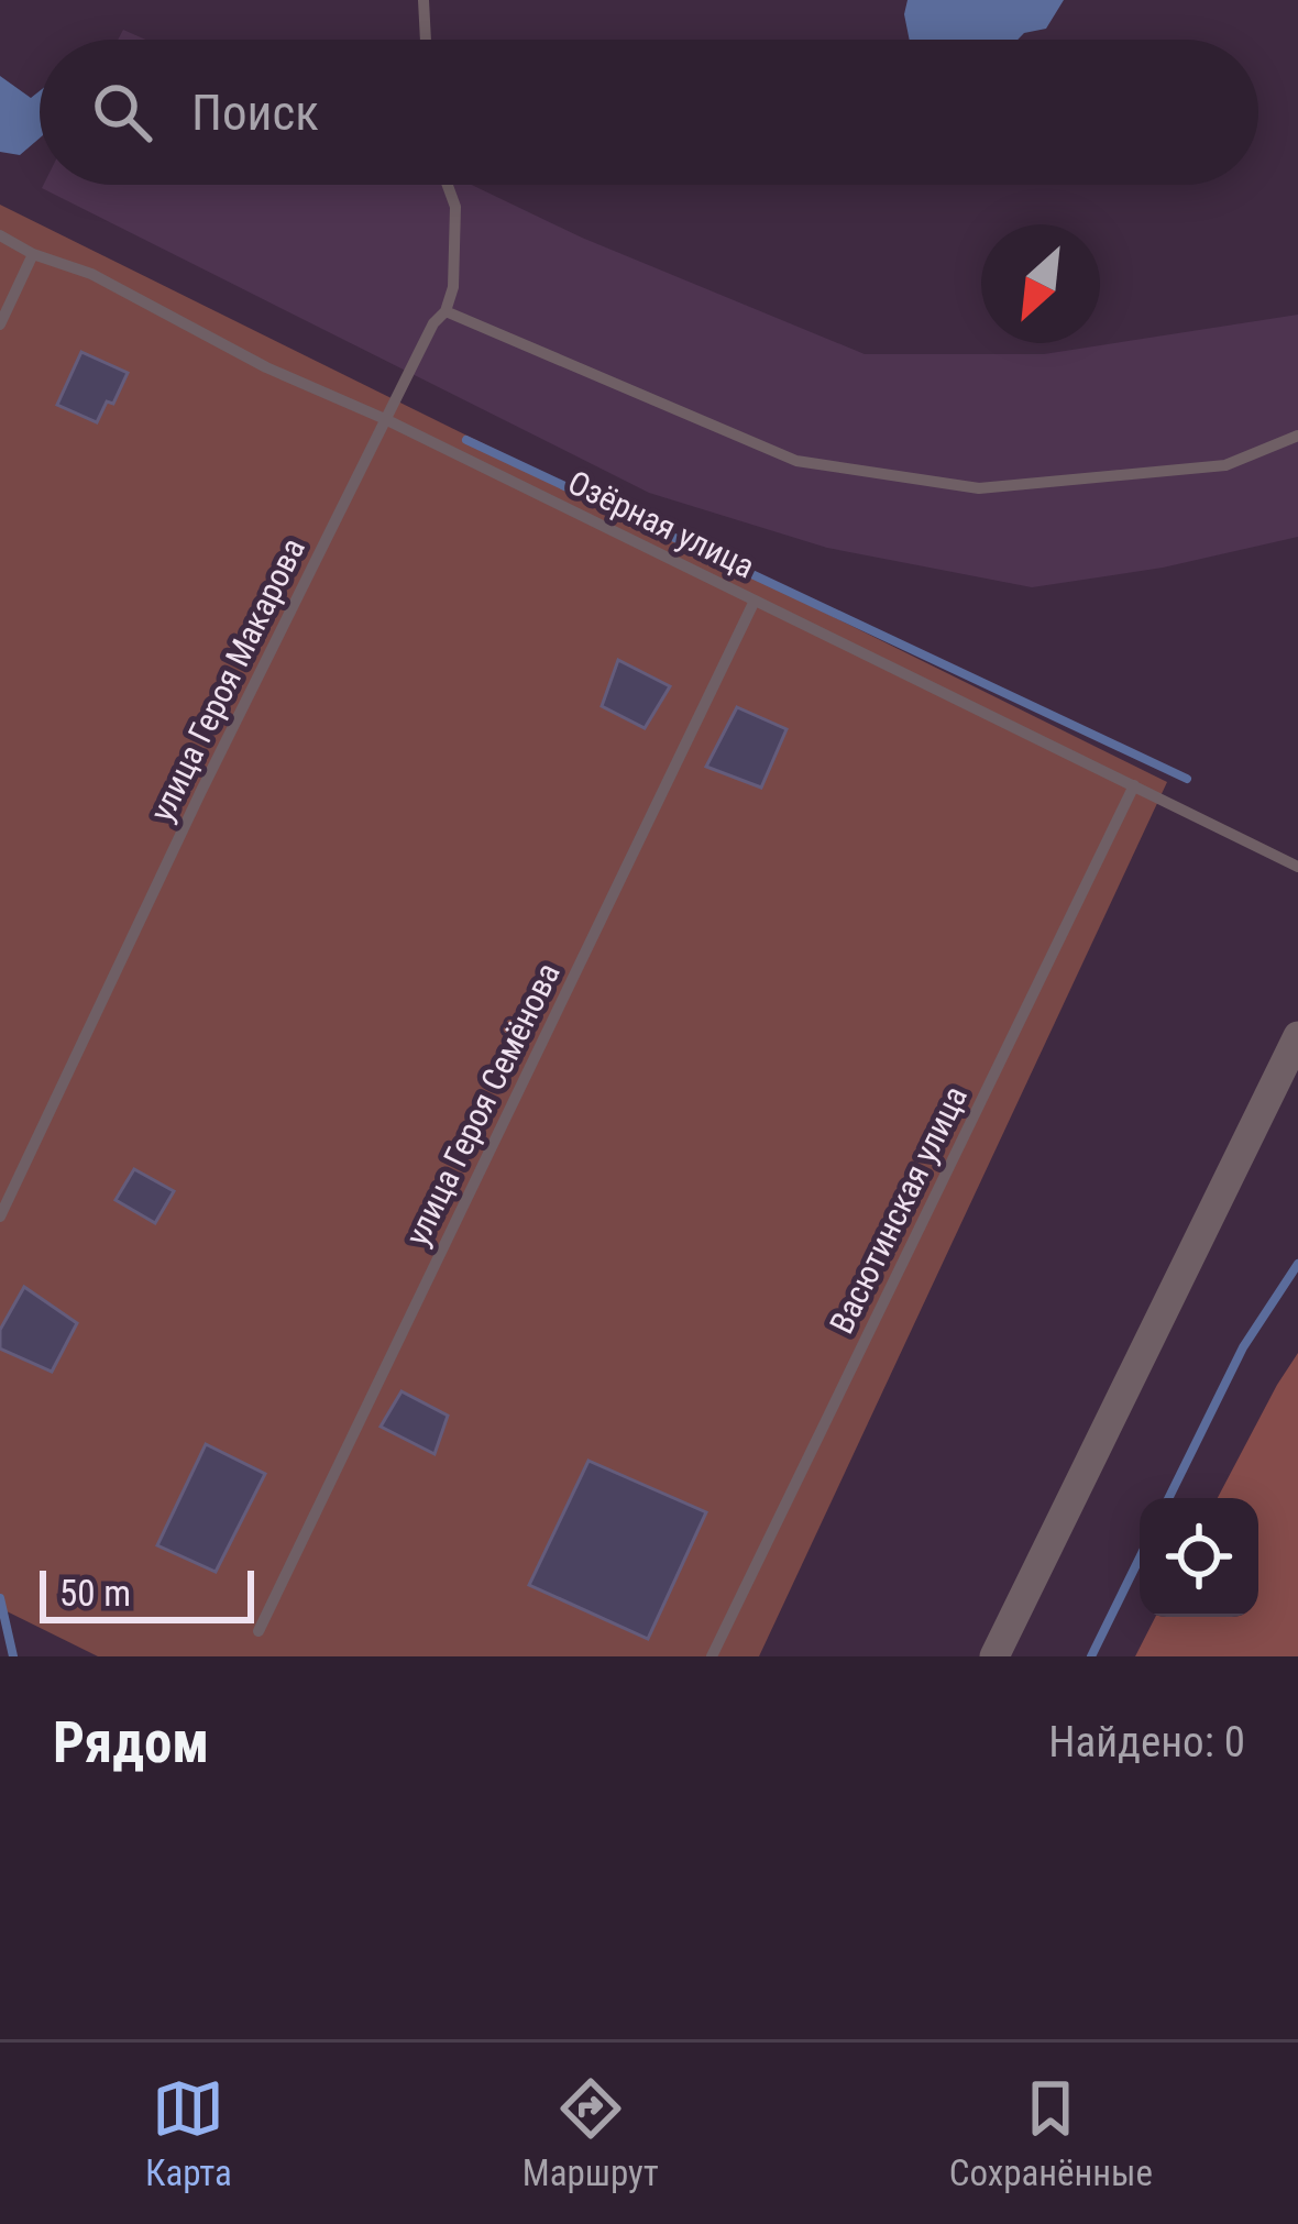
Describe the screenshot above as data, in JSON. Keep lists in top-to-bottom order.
{
  "streets": {
    "lane": [
      "Озёрная улица",
      "улица Героя Макарова",
      "улица Героя Семёнова",
      "Васютинская улица"
    ]
  },
  "crossings": [
    ["Озёрная улица", "улица Героя Макарова"],
    ["Озёрная улица", "улица Героя Семёнова"],
    ["Озёрная улица", "Васютинская улица"]
  ],
  "scale_bar": "50 m",
  "north": "bottom left",
  "page": {
    "search": "Поиск",
    "scale": "50 m",
    "heading": ["Рядом", "Найдено: 0"],
    "nav": ["Карта", "Маршрут", "Сохранённые"]
  }
}
